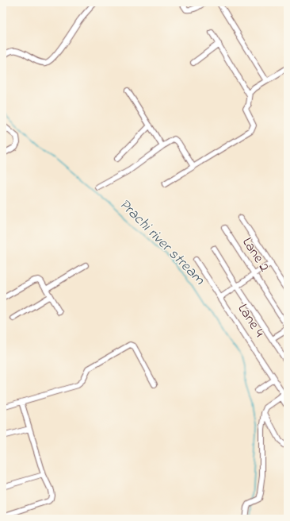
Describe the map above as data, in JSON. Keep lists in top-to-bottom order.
{
  "streets": {
    "street": ["Lane 2", "Lane 4"]
  },
  "water": ["Prachi river stream"]
}
